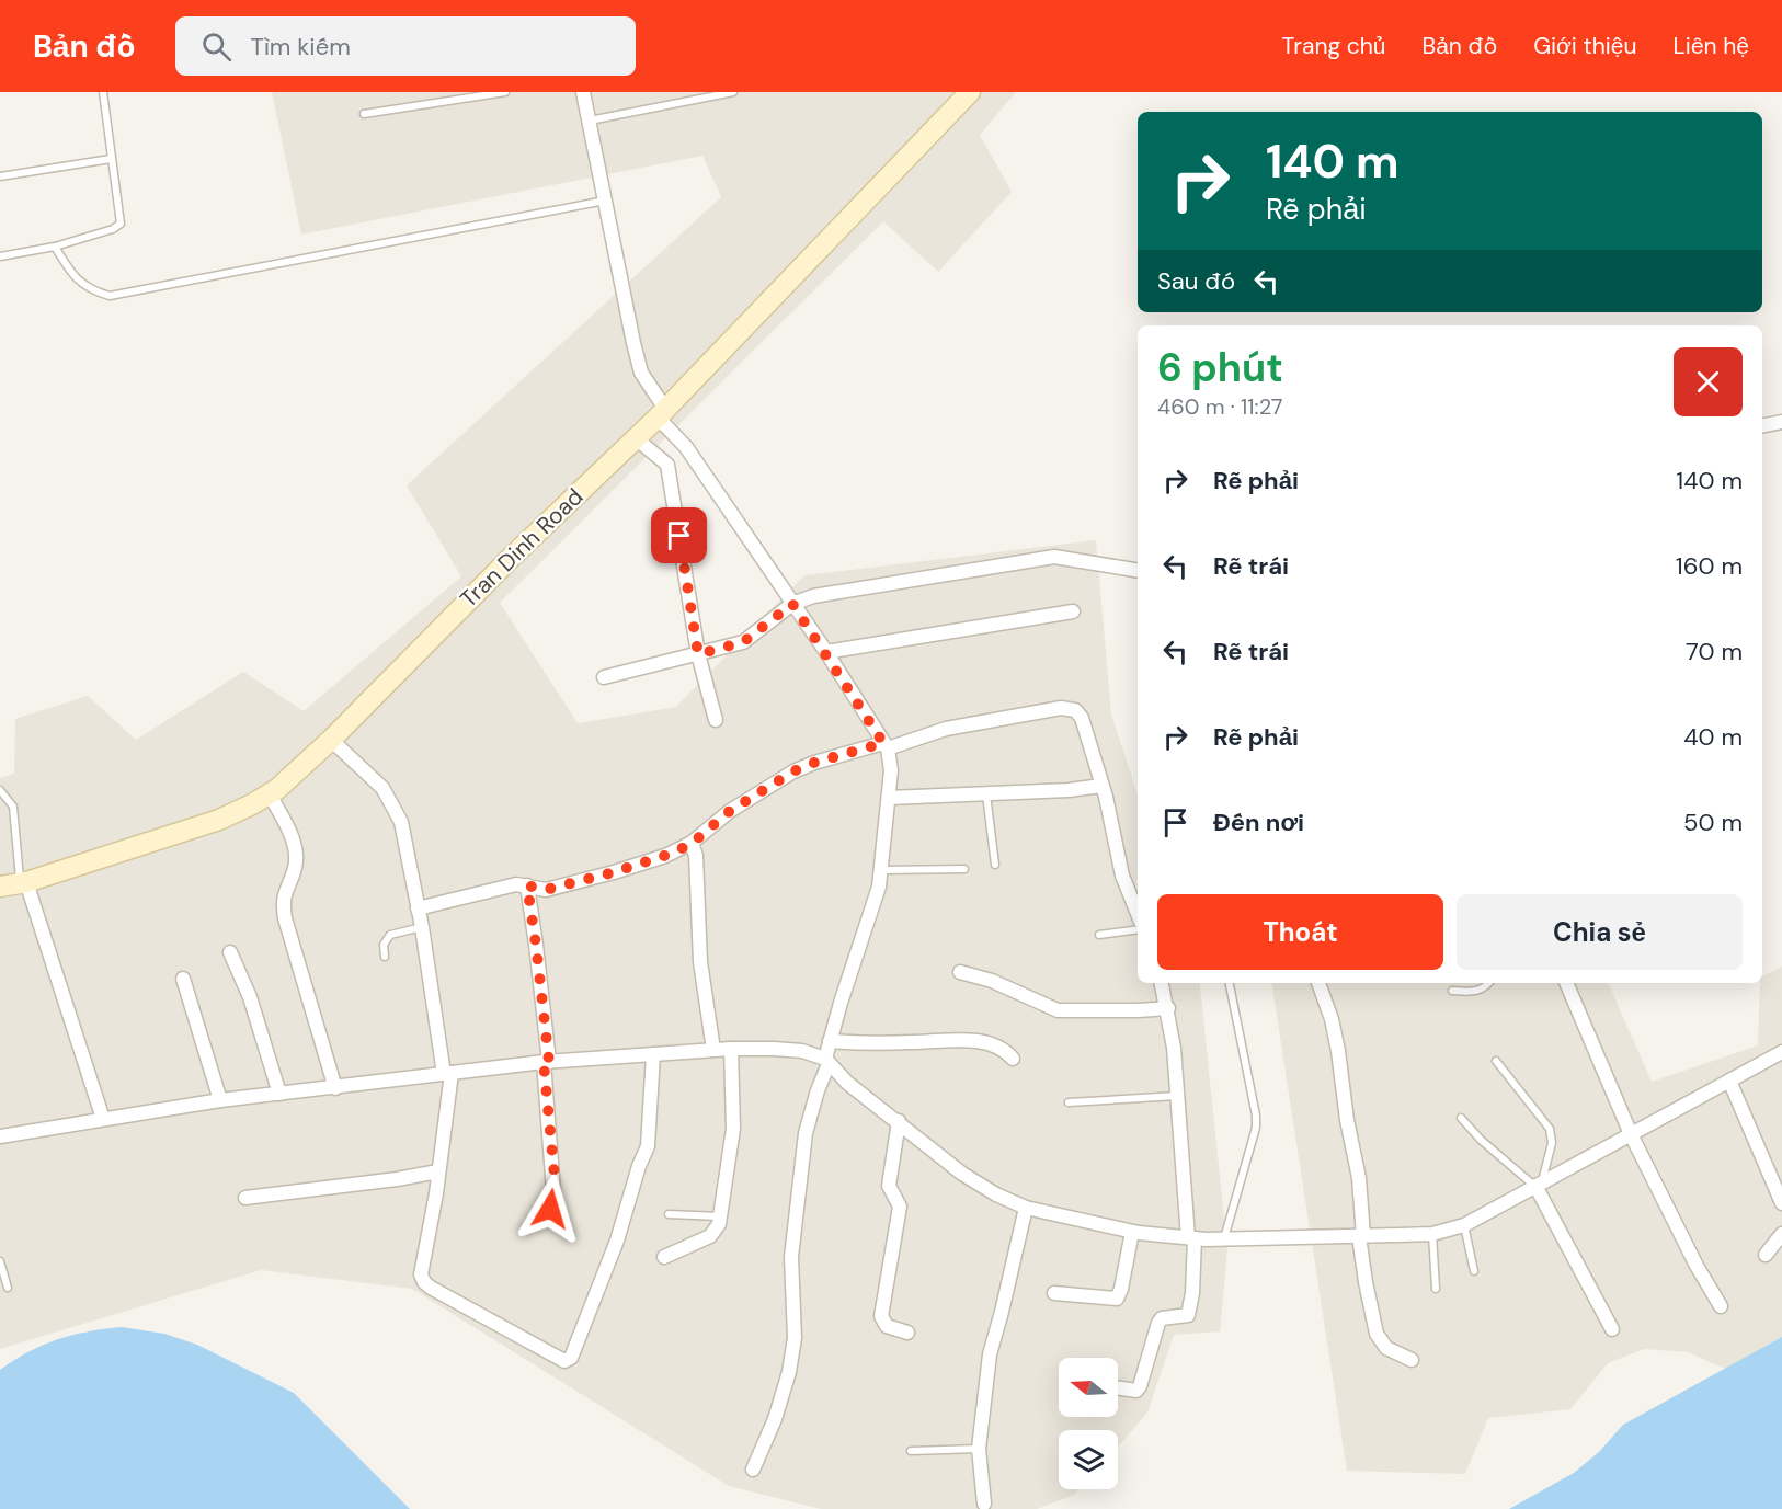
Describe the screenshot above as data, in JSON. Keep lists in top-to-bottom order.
{
  "streets": {
    "main road": ["Tran Dinh Road"]
  },
  "north": "left",
  "page": {
    "header": "Bản đồ",
    "search": "Tìm kiếm",
    "nav": [
      "Trang chủ",
      "Bản đồ",
      "Giới thiệu",
      "Liên hệ"
    ],
    "turn": ["140 m", "Rẽ phải"],
    "then": "Sau đó",
    "heading": ["6 phút", "460 m · 11:27"],
    "list": [
      {
        "name": "Rẽ phải",
        "value": "140 m"
      },
      {
        "name": "Rẽ trái",
        "value": "160 m"
      },
      {
        "name": "Rẽ trái",
        "value": "70 m"
      },
      {
        "name": "Rẽ phải",
        "value": "40 m"
      },
      {
        "name": "Đến nơi",
        "value": "50 m"
      }
    ],
    "buttons": ["Thoát", "Chia sẻ"]
  }
}
